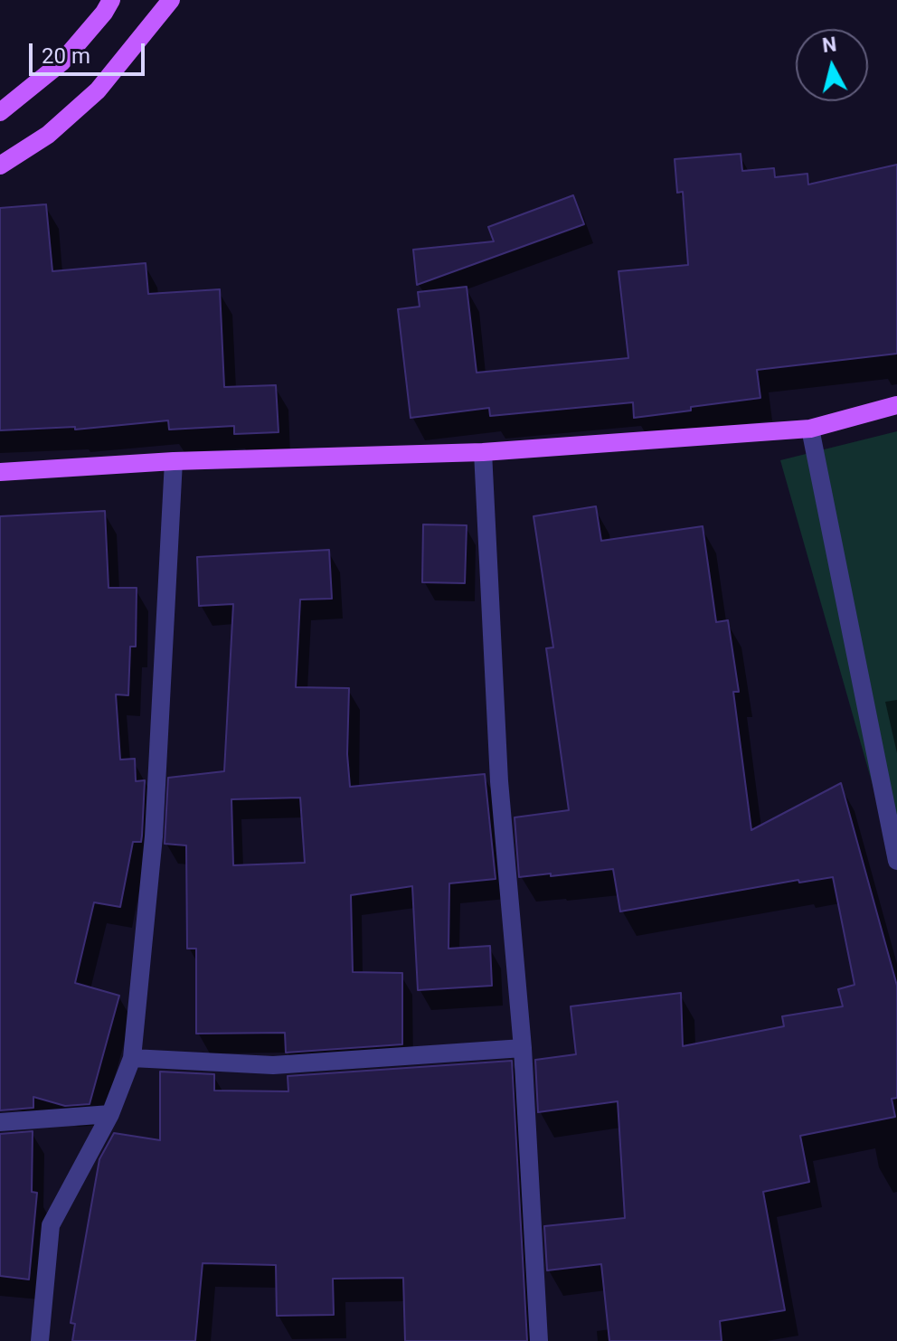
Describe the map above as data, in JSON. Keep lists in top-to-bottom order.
{
  "scale_bar": "20 m",
  "north": "top"
}
